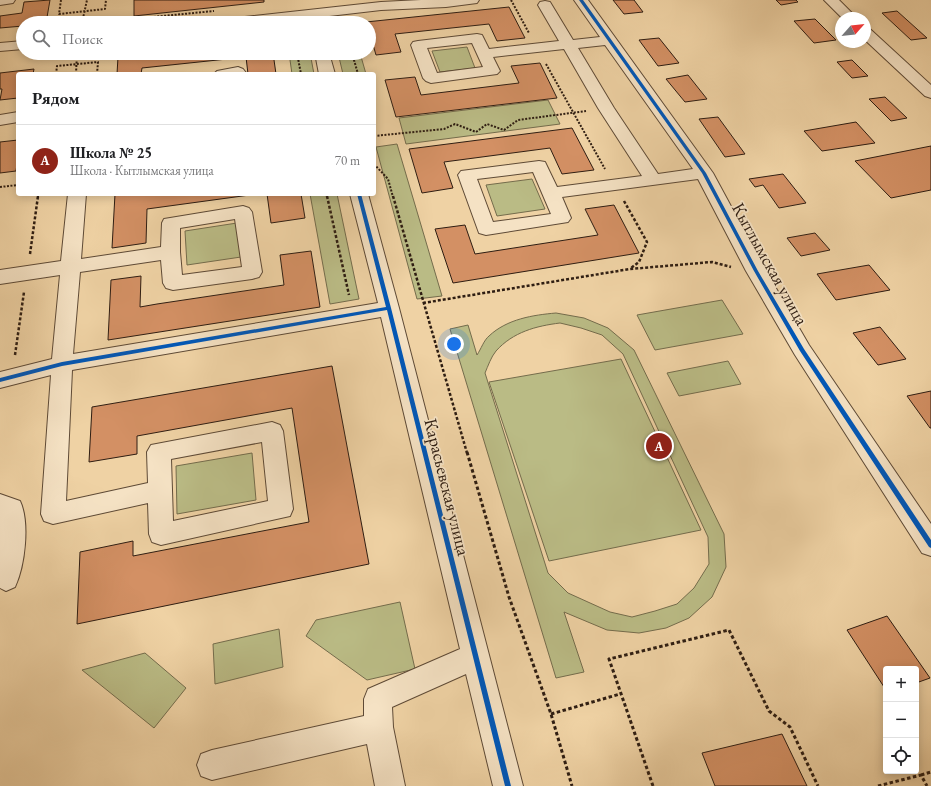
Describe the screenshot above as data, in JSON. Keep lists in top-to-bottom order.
{
  "streets": {
    "street": ["Кытлымская улица", "Карасьевская улица"]
  },
  "north": "top right",
  "page": {
    "search": "Поиск",
    "heading": "Рядом",
    "list": [
      {
        "mark": "A",
        "name": "Школа № 25",
        "note": "Школа · Кытлымская улица",
        "value": "70 m"
      }
    ],
    "pins": "A",
    "map_buttons": ["+", "−"]
  }
}
